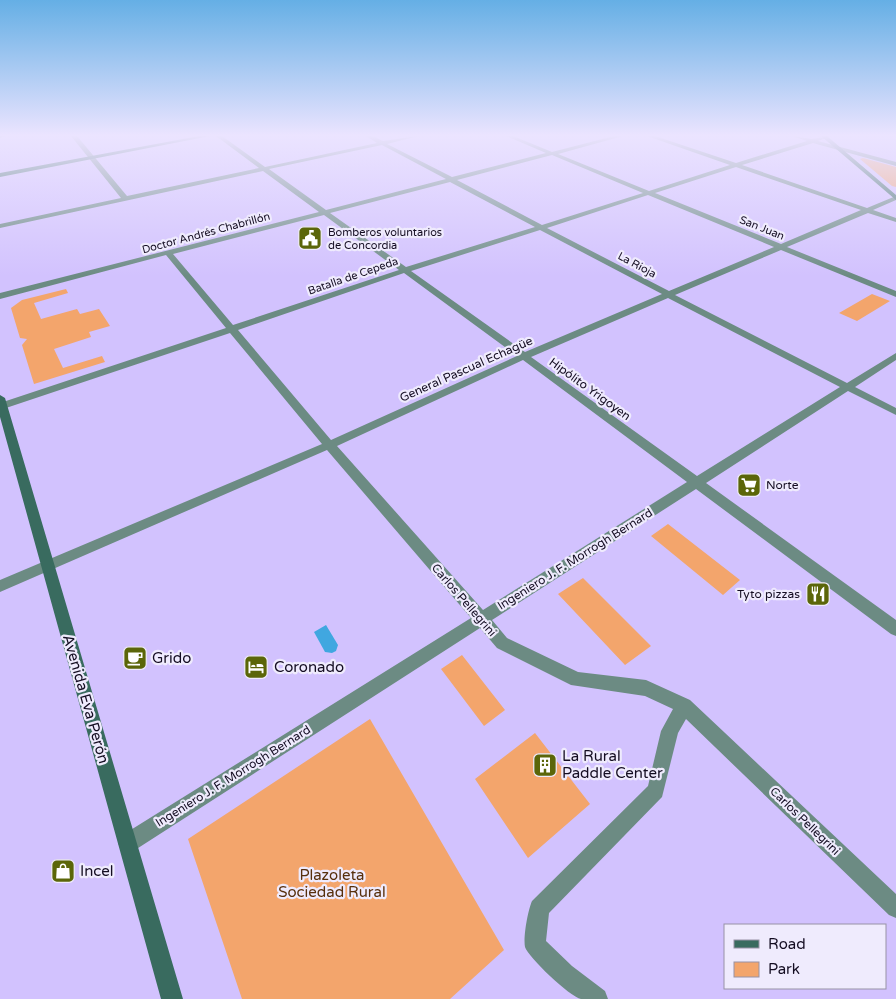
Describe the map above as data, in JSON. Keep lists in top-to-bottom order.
{
  "streets": {
    "main road": ["Avenida Eva Perón"],
    "street": [
      "San Juan",
      "Doctor Andrés Chabrillón",
      "La Rioja",
      "Batalla de Cepeda",
      "General Pascual Echagüe",
      "Hipólito Yrigoyen",
      "Ingeniero J. F. Morrogh Bernard",
      "Carlos Pellegrini"
    ]
  },
  "crossings": [
    ["San Juan", "Batalla de Cepeda"],
    ["San Juan", "General Pascual Echagüe"],
    ["Doctor Andrés Chabrillón", "Hipólito Yrigoyen"],
    ["Doctor Andrés Chabrillón", "Carlos Pellegrini"],
    ["La Rioja", "Batalla de Cepeda"],
    ["La Rioja", "General Pascual Echagüe"],
    ["La Rioja", "Ingeniero J. F. Morrogh Bernard"],
    ["Batalla de Cepeda", "Hipólito Yrigoyen"],
    ["Batalla de Cepeda", "Carlos Pellegrini"],
    ["Batalla de Cepeda", "Avenida Eva Perón"],
    ["General Pascual Echagüe", "Hipólito Yrigoyen"],
    ["General Pascual Echagüe", "Carlos Pellegrini"],
    ["General Pascual Echagüe", "Avenida Eva Perón"],
    ["Hipólito Yrigoyen", "Ingeniero J. F. Morrogh Bernard"],
    ["Ingeniero J. F. Morrogh Bernard", "Carlos Pellegrini"],
    ["Ingeniero J. F. Morrogh Bernard", "Avenida Eva Perón"]
  ],
  "parks": ["Plazoleta Sociedad Rural"],
  "places": {
    "public building": ["Bomberos voluntarios de Concordia"],
    "supermarket": ["Norte"],
    "restaurant": ["Tyto pizzas"],
    "cafe": ["Grido"],
    "hotel": ["Coronado"],
    "building": ["La Rural Paddle Center"],
    "shop": ["Incel"]
  },
  "legend": ["Road", "Park"]
}
